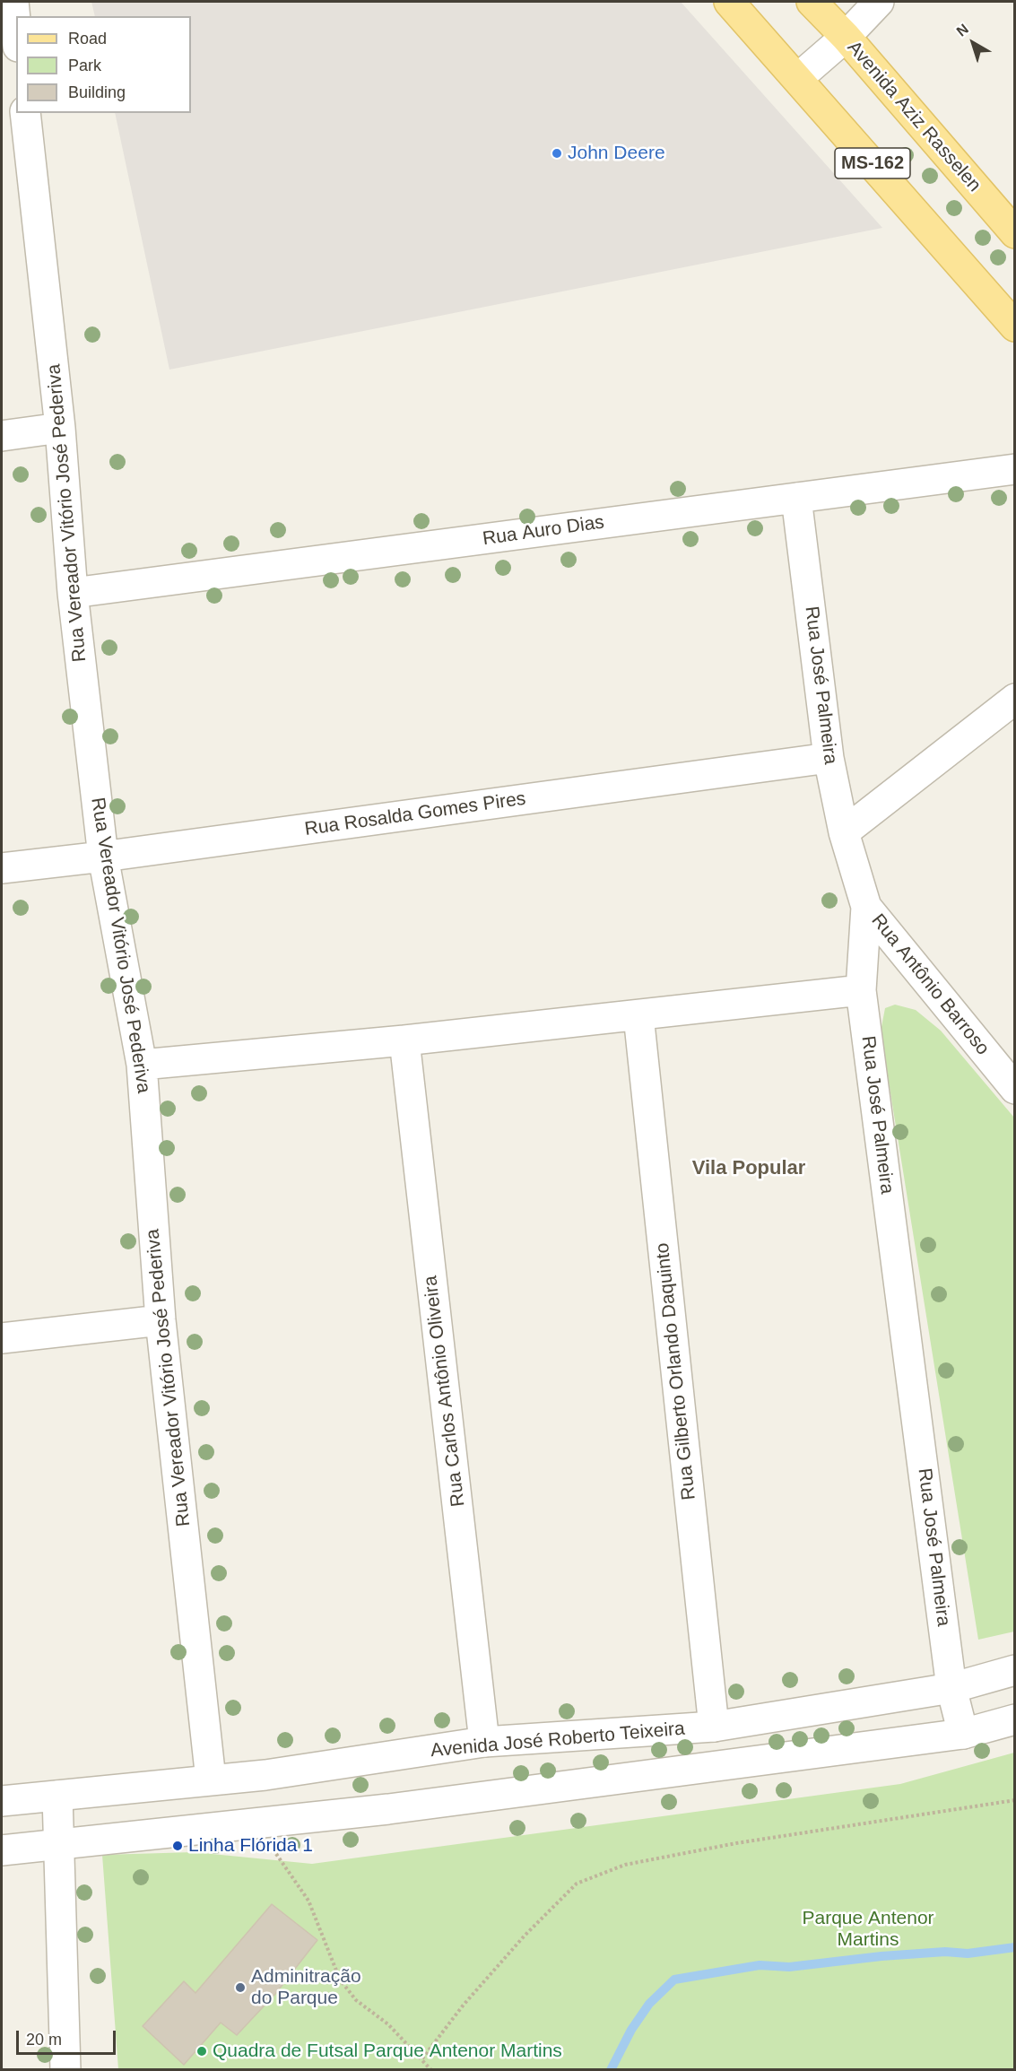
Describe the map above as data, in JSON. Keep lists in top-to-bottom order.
{
  "streets": {
    "main road": ["Avenida Aziz Rasselen", "MS-162"],
    "street": [
      "Rua Vereador Vitório José Pederiva",
      "Rua Auro Dias",
      "Rua José Palmeira",
      "Rua Rosalda Gomes Pires",
      "Rua Antônio Barroso",
      "Rua Gilberto Orlando Daquinto",
      "Rua Carlos Antônio Oliveira",
      "Avenida José Roberto Teixeira"
    ]
  },
  "crossings": [
    ["Rua Vereador Vitório José Pederiva", "Rua Auro Dias"],
    ["Rua Vereador Vitório José Pederiva", "Rua Rosalda Gomes Pires"],
    ["Rua Vereador Vitório José Pederiva", "Avenida José Roberto Teixeira"],
    ["Rua Auro Dias", "Rua José Palmeira"],
    ["Rua José Palmeira", "Rua Rosalda Gomes Pires"],
    ["Rua José Palmeira", "Rua Antônio Barroso"],
    ["Rua José Palmeira", "Avenida José Roberto Teixeira"],
    ["Rua Gilberto Orlando Daquinto", "Avenida José Roberto Teixeira"],
    ["Rua Carlos Antônio Oliveira", "Avenida José Roberto Teixeira"]
  ],
  "districts": ["Vila Popular"],
  "parks": ["Parque Antenor Martins"],
  "places": [
    "John Deere",
    "Linha Flórida 1",
    "Adminitração do Parque",
    "Quadra de Futsal Parque Antenor Martins"
  ],
  "legend": ["Road", "Park", "Building"],
  "scale_bar": "20 m",
  "north": "top left"
}
